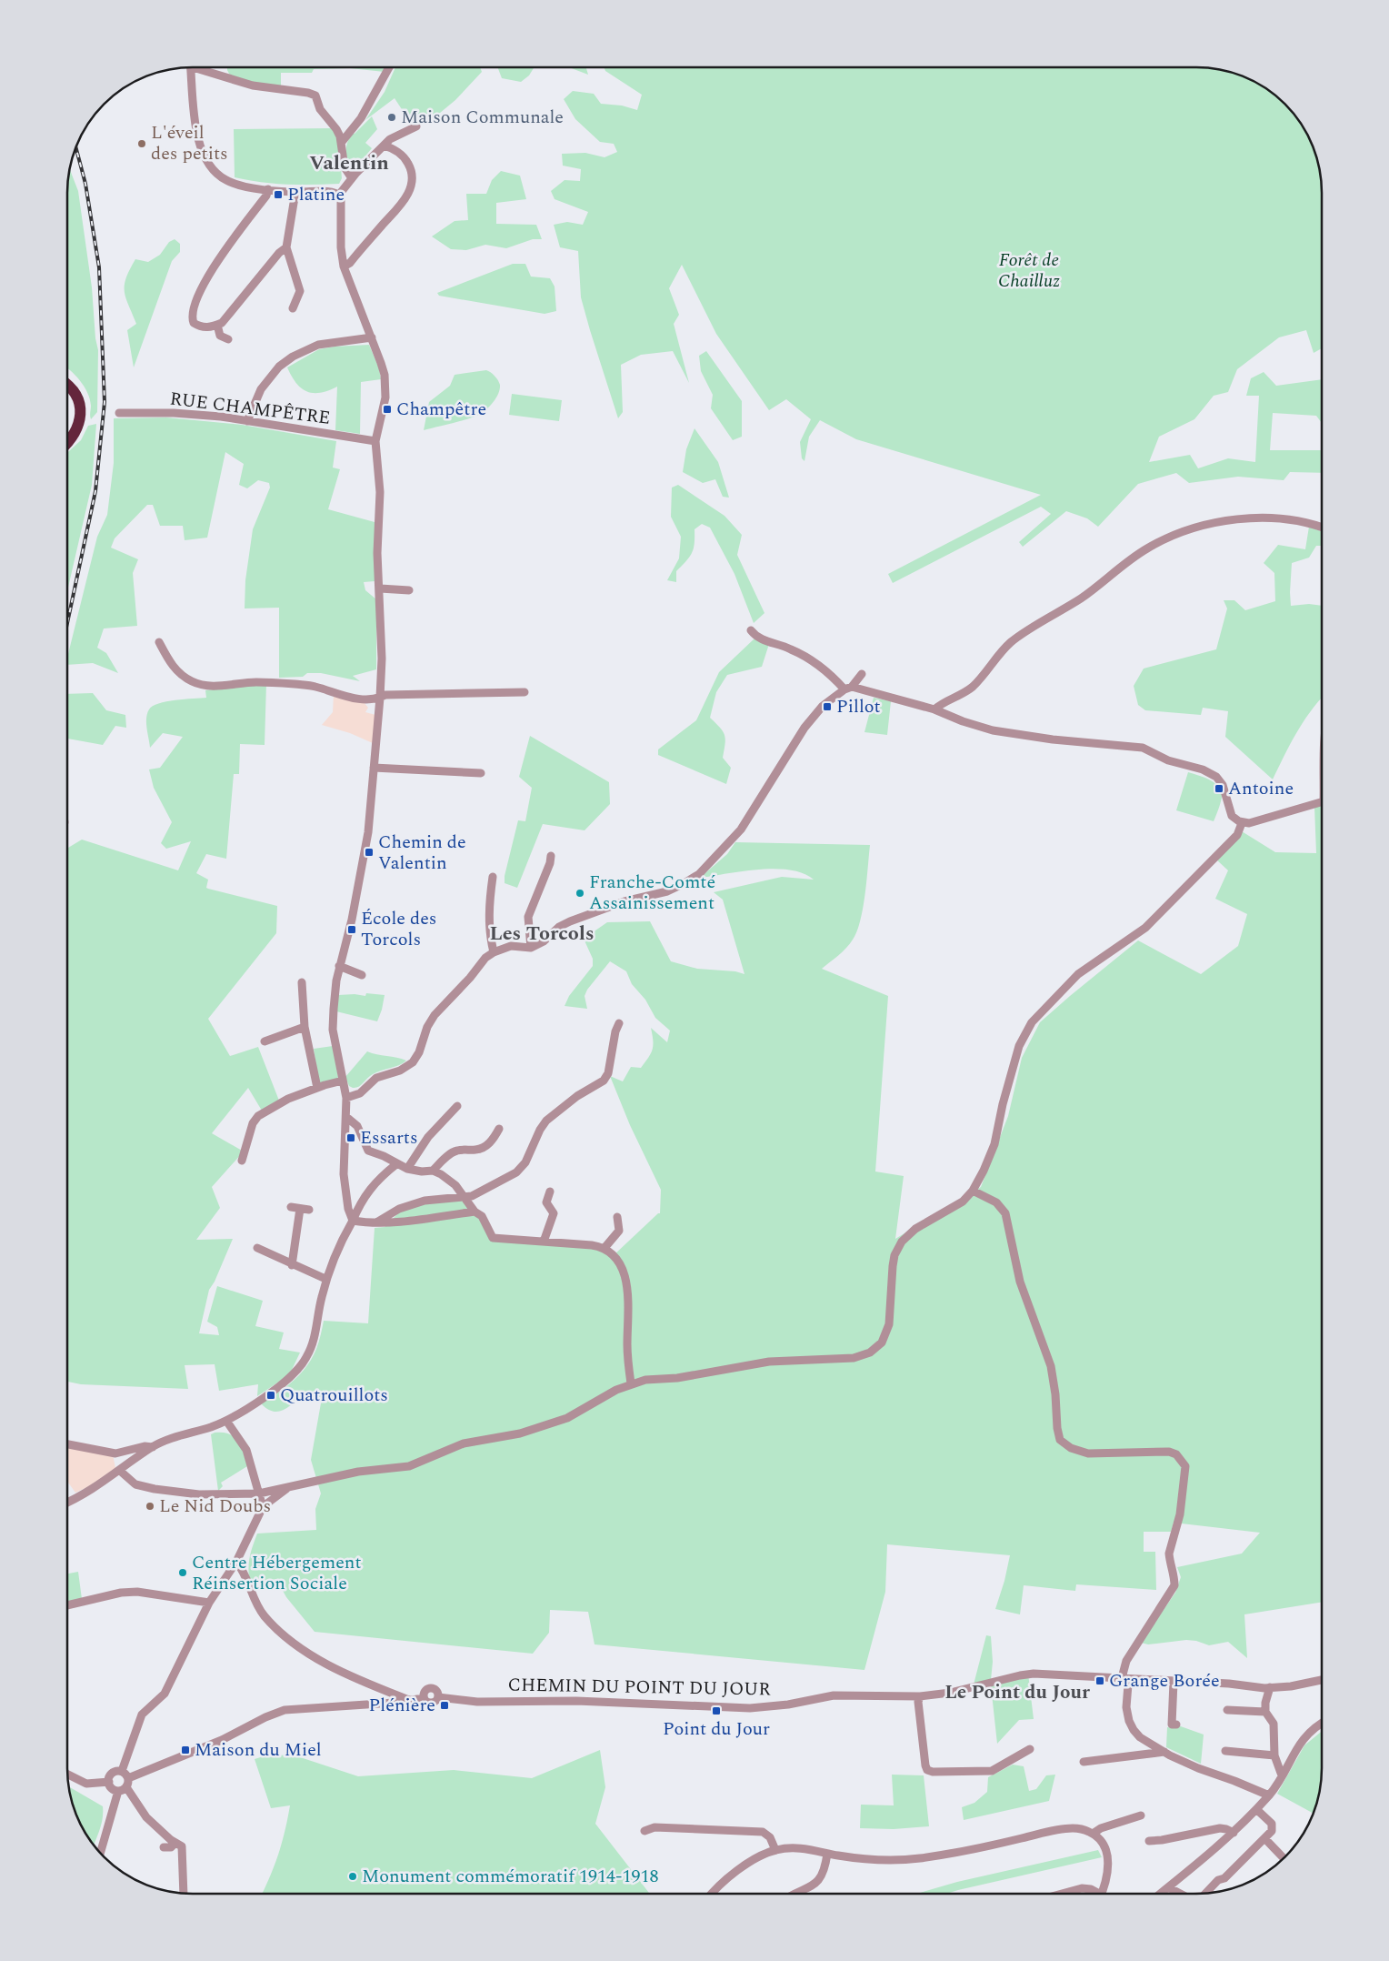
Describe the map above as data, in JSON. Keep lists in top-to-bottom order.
{
  "streets": {
    "street": ["RUE CHAMPÊTRE", "CHEMIN DU POINT DU JOUR"]
  },
  "districts": ["Valentin", "Les Torcols", "Le Point du Jour"],
  "parks": ["Forêt de Chailluz"],
  "places": {
    "other": [
      "Maison Communale",
      "L'éveil des petits",
      "Franche-Comté Assainissement",
      "Le Nid Doubs",
      "Centre Hébergement Réinsertion Sociale",
      "Monument commémoratif 1914-1918"
    ],
    "transit": [
      "Platine",
      "Champêtre",
      "Pillot",
      "Antoine",
      "Chemin de Valentin",
      "École des Torcols",
      "Essarts",
      "Quatrouillots",
      "Grange Borée",
      "Plénière",
      "Point du Jour",
      "Maison du Miel"
    ]
  }
}
